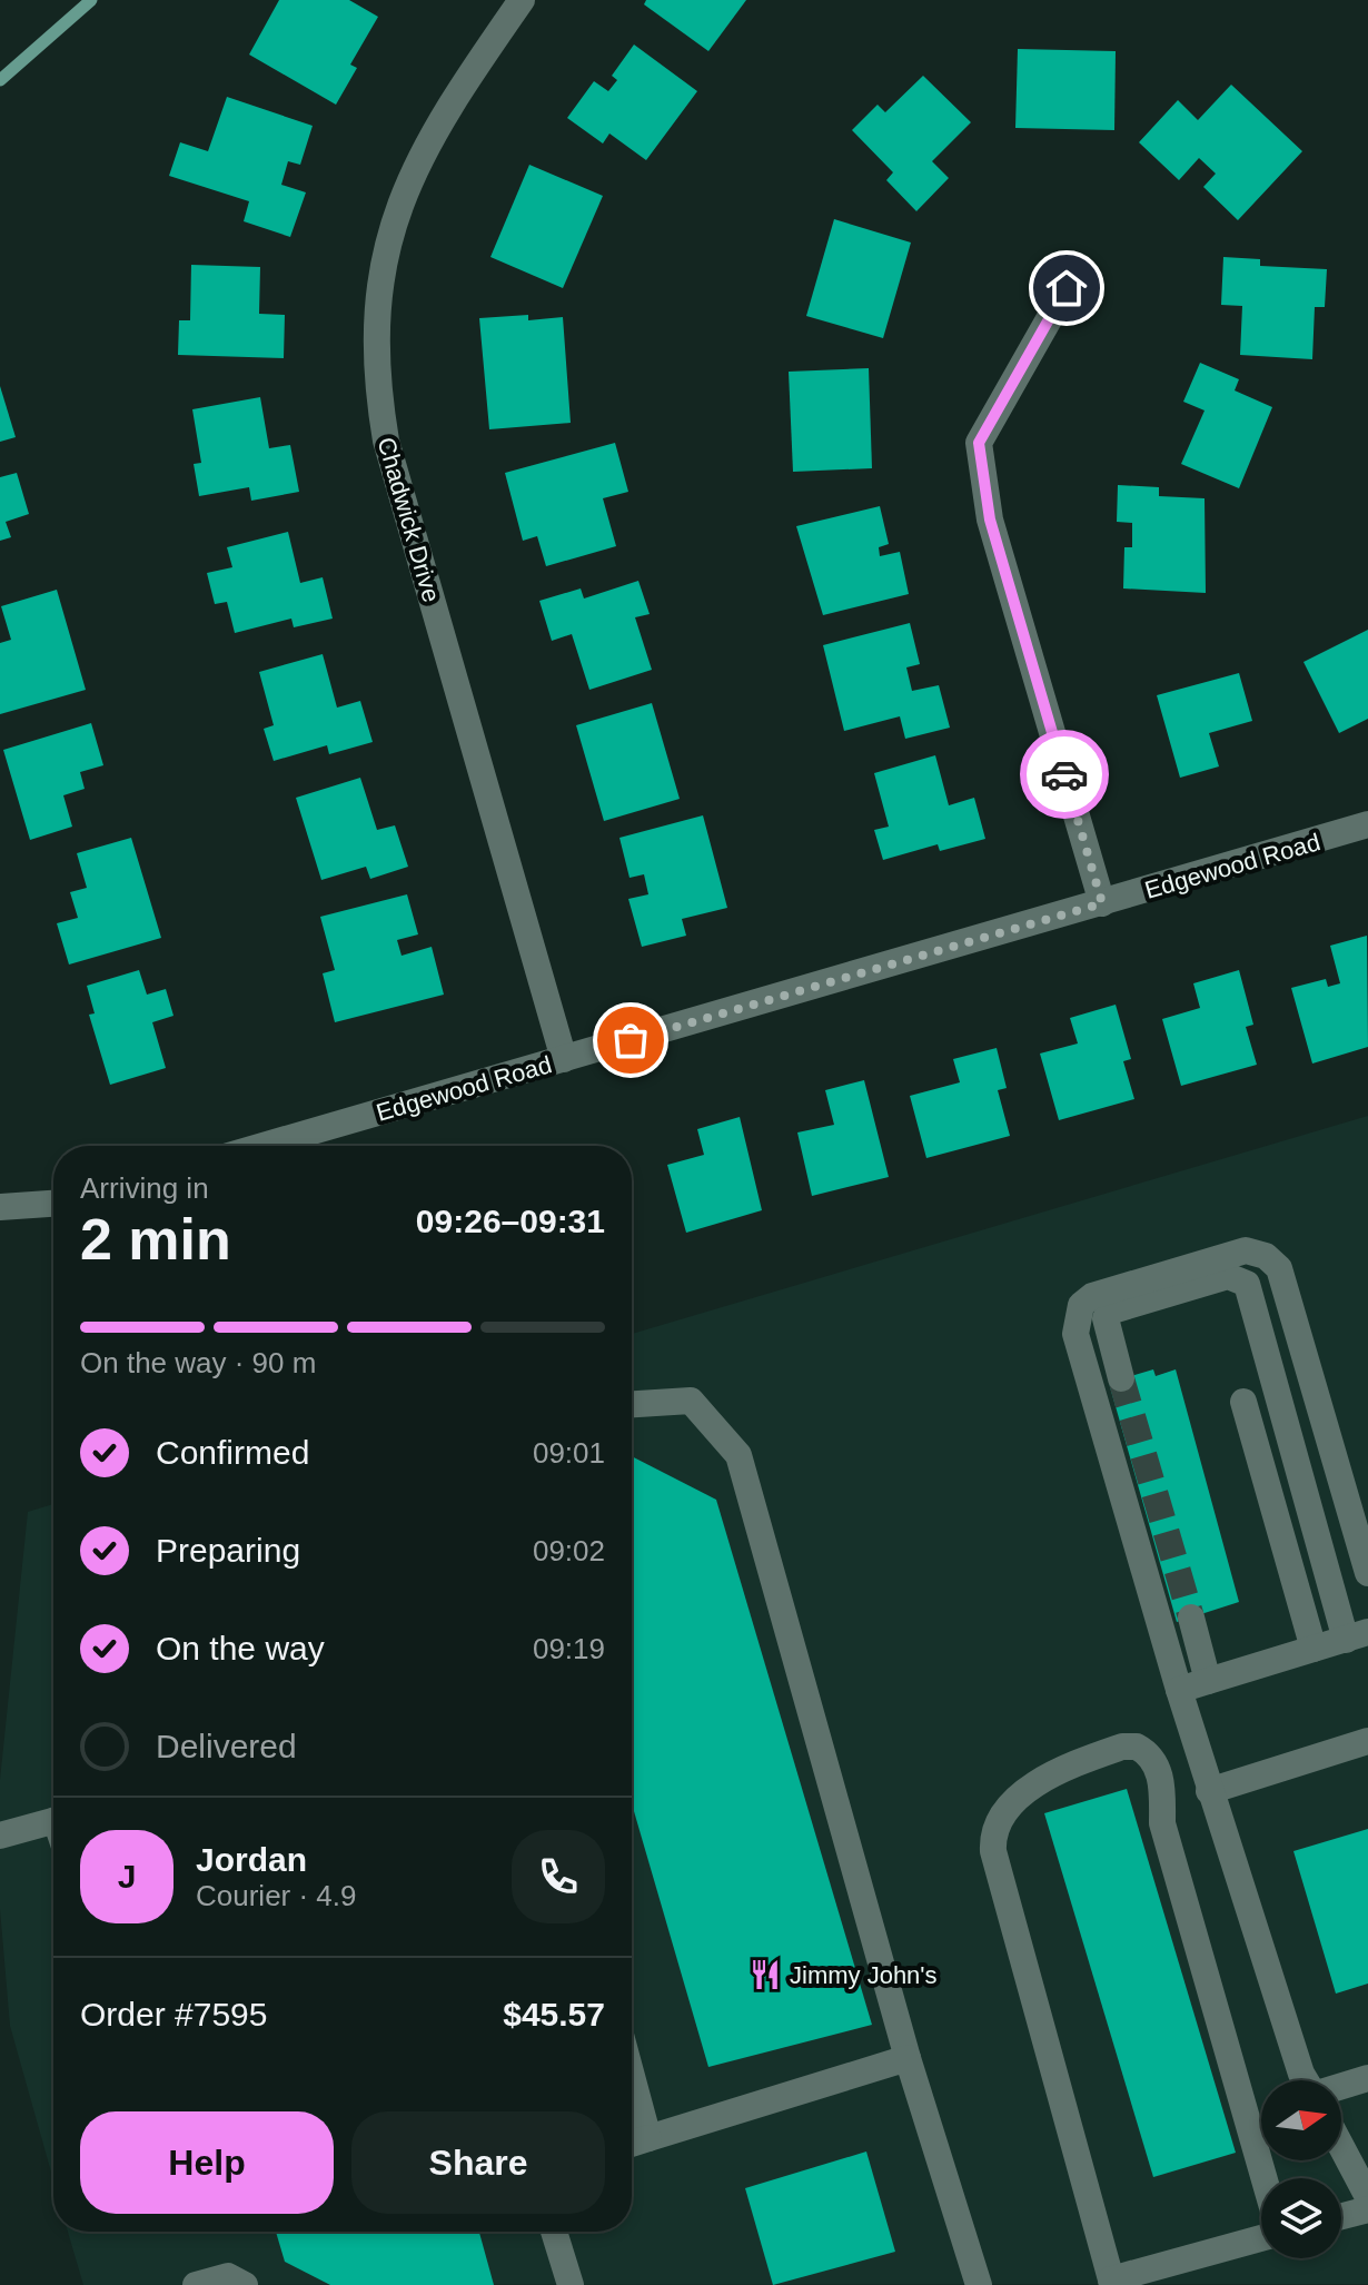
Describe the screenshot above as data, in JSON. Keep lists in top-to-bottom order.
{
  "streets": {
    "street": ["Chadwick Drive", "Edgewood Road"]
  },
  "crossings": [
    ["Chadwick Drive", "Edgewood Road"]
  ],
  "places": {
    "restaurant": ["Jimmy John's"]
  },
  "north": "right",
  "page": {
    "heading": ["2 min", "Arriving in", "09:26–09:31"],
    "panel": [
      "Jordan",
      "Courier · 4.9",
      "Order #7595",
      "$45.57"
    ],
    "bar": "On the way · 90 m",
    "list": [
      ["Confirmed", "09:01"],
      ["Preparing", "09:02"],
      ["On the way", "09:19"],
      "Delivered"
    ],
    "round": "J",
    "buttons": ["Help", "Share"]
  }
}
